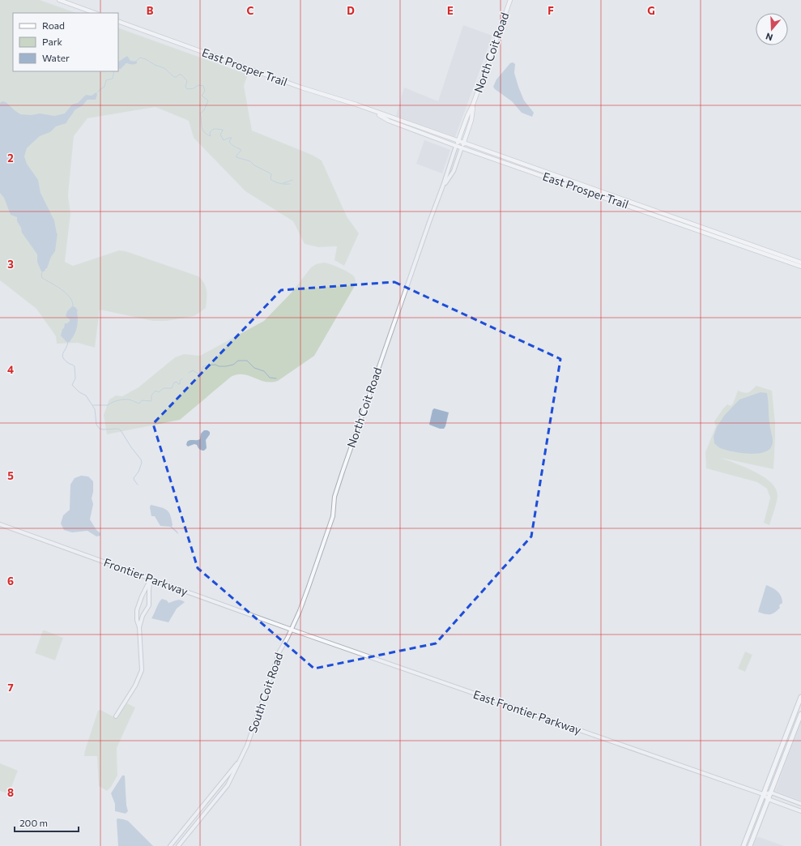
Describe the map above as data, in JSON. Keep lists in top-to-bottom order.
{
  "streets": {
    "main road": ["North Coit Road", "East Prosper Trail"],
    "street": ["Frontier Parkway", "South Coit Road", "East Frontier Parkway"]
  },
  "crossings": [
    ["North Coit Road", "East Prosper Trail"],
    ["North Coit Road", "Frontier Parkway"],
    ["North Coit Road", "South Coit Road"],
    ["North Coit Road", "East Frontier Parkway"],
    ["Frontier Parkway", "South Coit Road"],
    ["Frontier Parkway", "East Frontier Parkway"],
    ["South Coit Road", "East Frontier Parkway"]
  ],
  "legend": ["Road", "Park", "Water"],
  "scale_bar": "200 m",
  "north": "bottom",
  "grid": {
    "columns": [
      "B",
      "C",
      "D",
      "E",
      "F",
      "G"
    ],
    "rows": [
      "2",
      "3",
      "4",
      "5",
      "6",
      "7",
      "8"
    ]
  }
}
